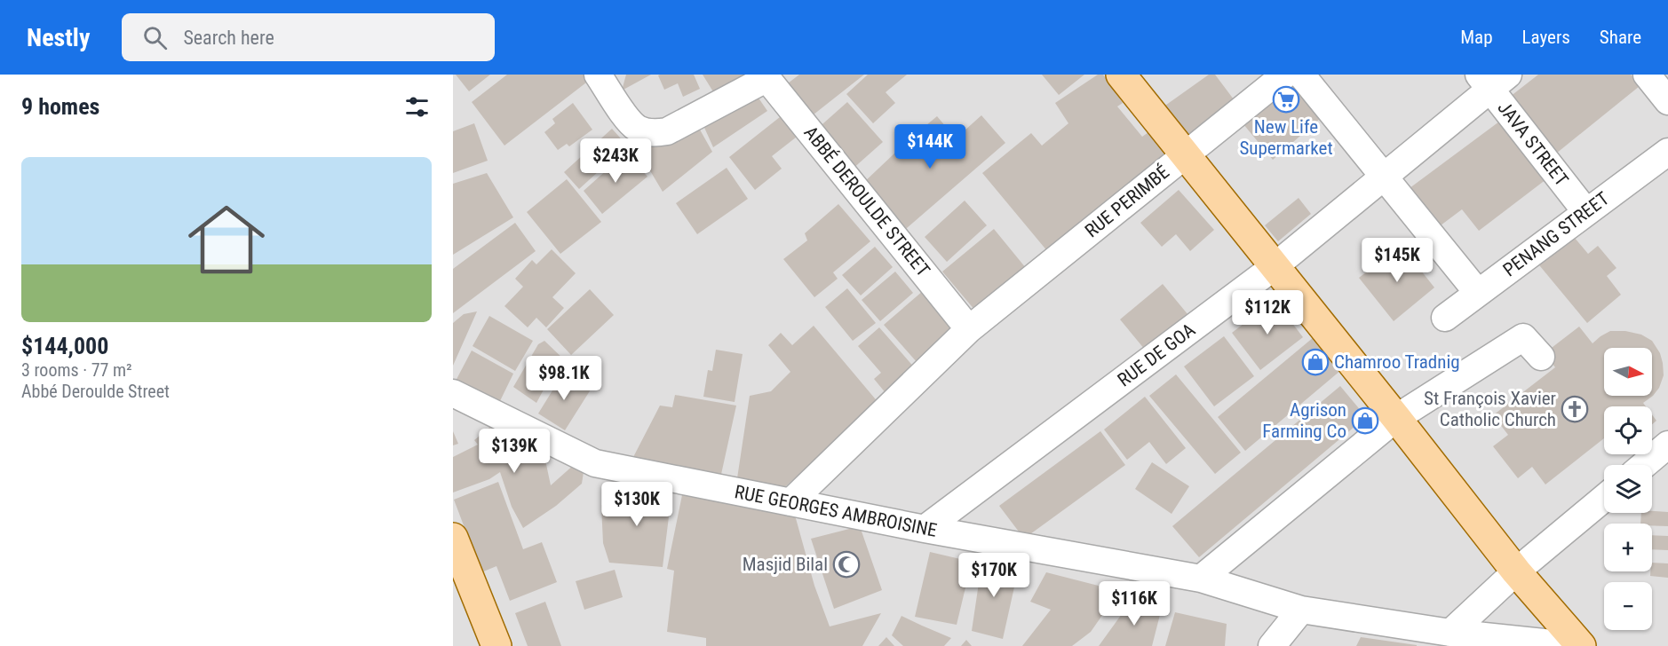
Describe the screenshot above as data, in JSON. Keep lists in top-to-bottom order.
{
  "streets": {
    "street": [
      "JAVA STREET",
      "ABBÉ DEROULDE STREET",
      "RUE PERIMBÉ",
      "PENANG STREET",
      "RUE DE GOA",
      "RUE GEORGES AMBROISINE"
    ]
  },
  "crossings": [
    ["JAVA STREET", "PENANG STREET"],
    ["JAVA STREET", "RUE DE GOA"],
    ["ABBÉ DEROULDE STREET", "RUE PERIMBÉ"],
    ["RUE PERIMBÉ", "RUE GEORGES AMBROISINE"],
    ["RUE DE GOA", "RUE GEORGES AMBROISINE"]
  ],
  "places": {
    "supermarket": ["New Life Supermarket"],
    "shop": ["Chamroo Tradnig", "Agrison Farming Co"],
    "church": ["St François Xavier Catholic Church"],
    "mosque": ["Masjid Bilal"]
  },
  "north": "right",
  "page": {
    "header": "Nestly",
    "search": "Search here",
    "nav": ["Map", "Layers", "Share"],
    "heading": "9 homes",
    "price": [
      "$144K",
      "$243K",
      "$145K",
      "$112K",
      "$98.1K",
      "$139K",
      "$130K",
      "$170K",
      "$116K"
    ],
    "list": [
      {
        "name": "$144,000",
        "note": "3 rooms · 77 m² · Abbé Deroulde Street"
      }
    ],
    "map_buttons": ["+", "−"]
  }
}
